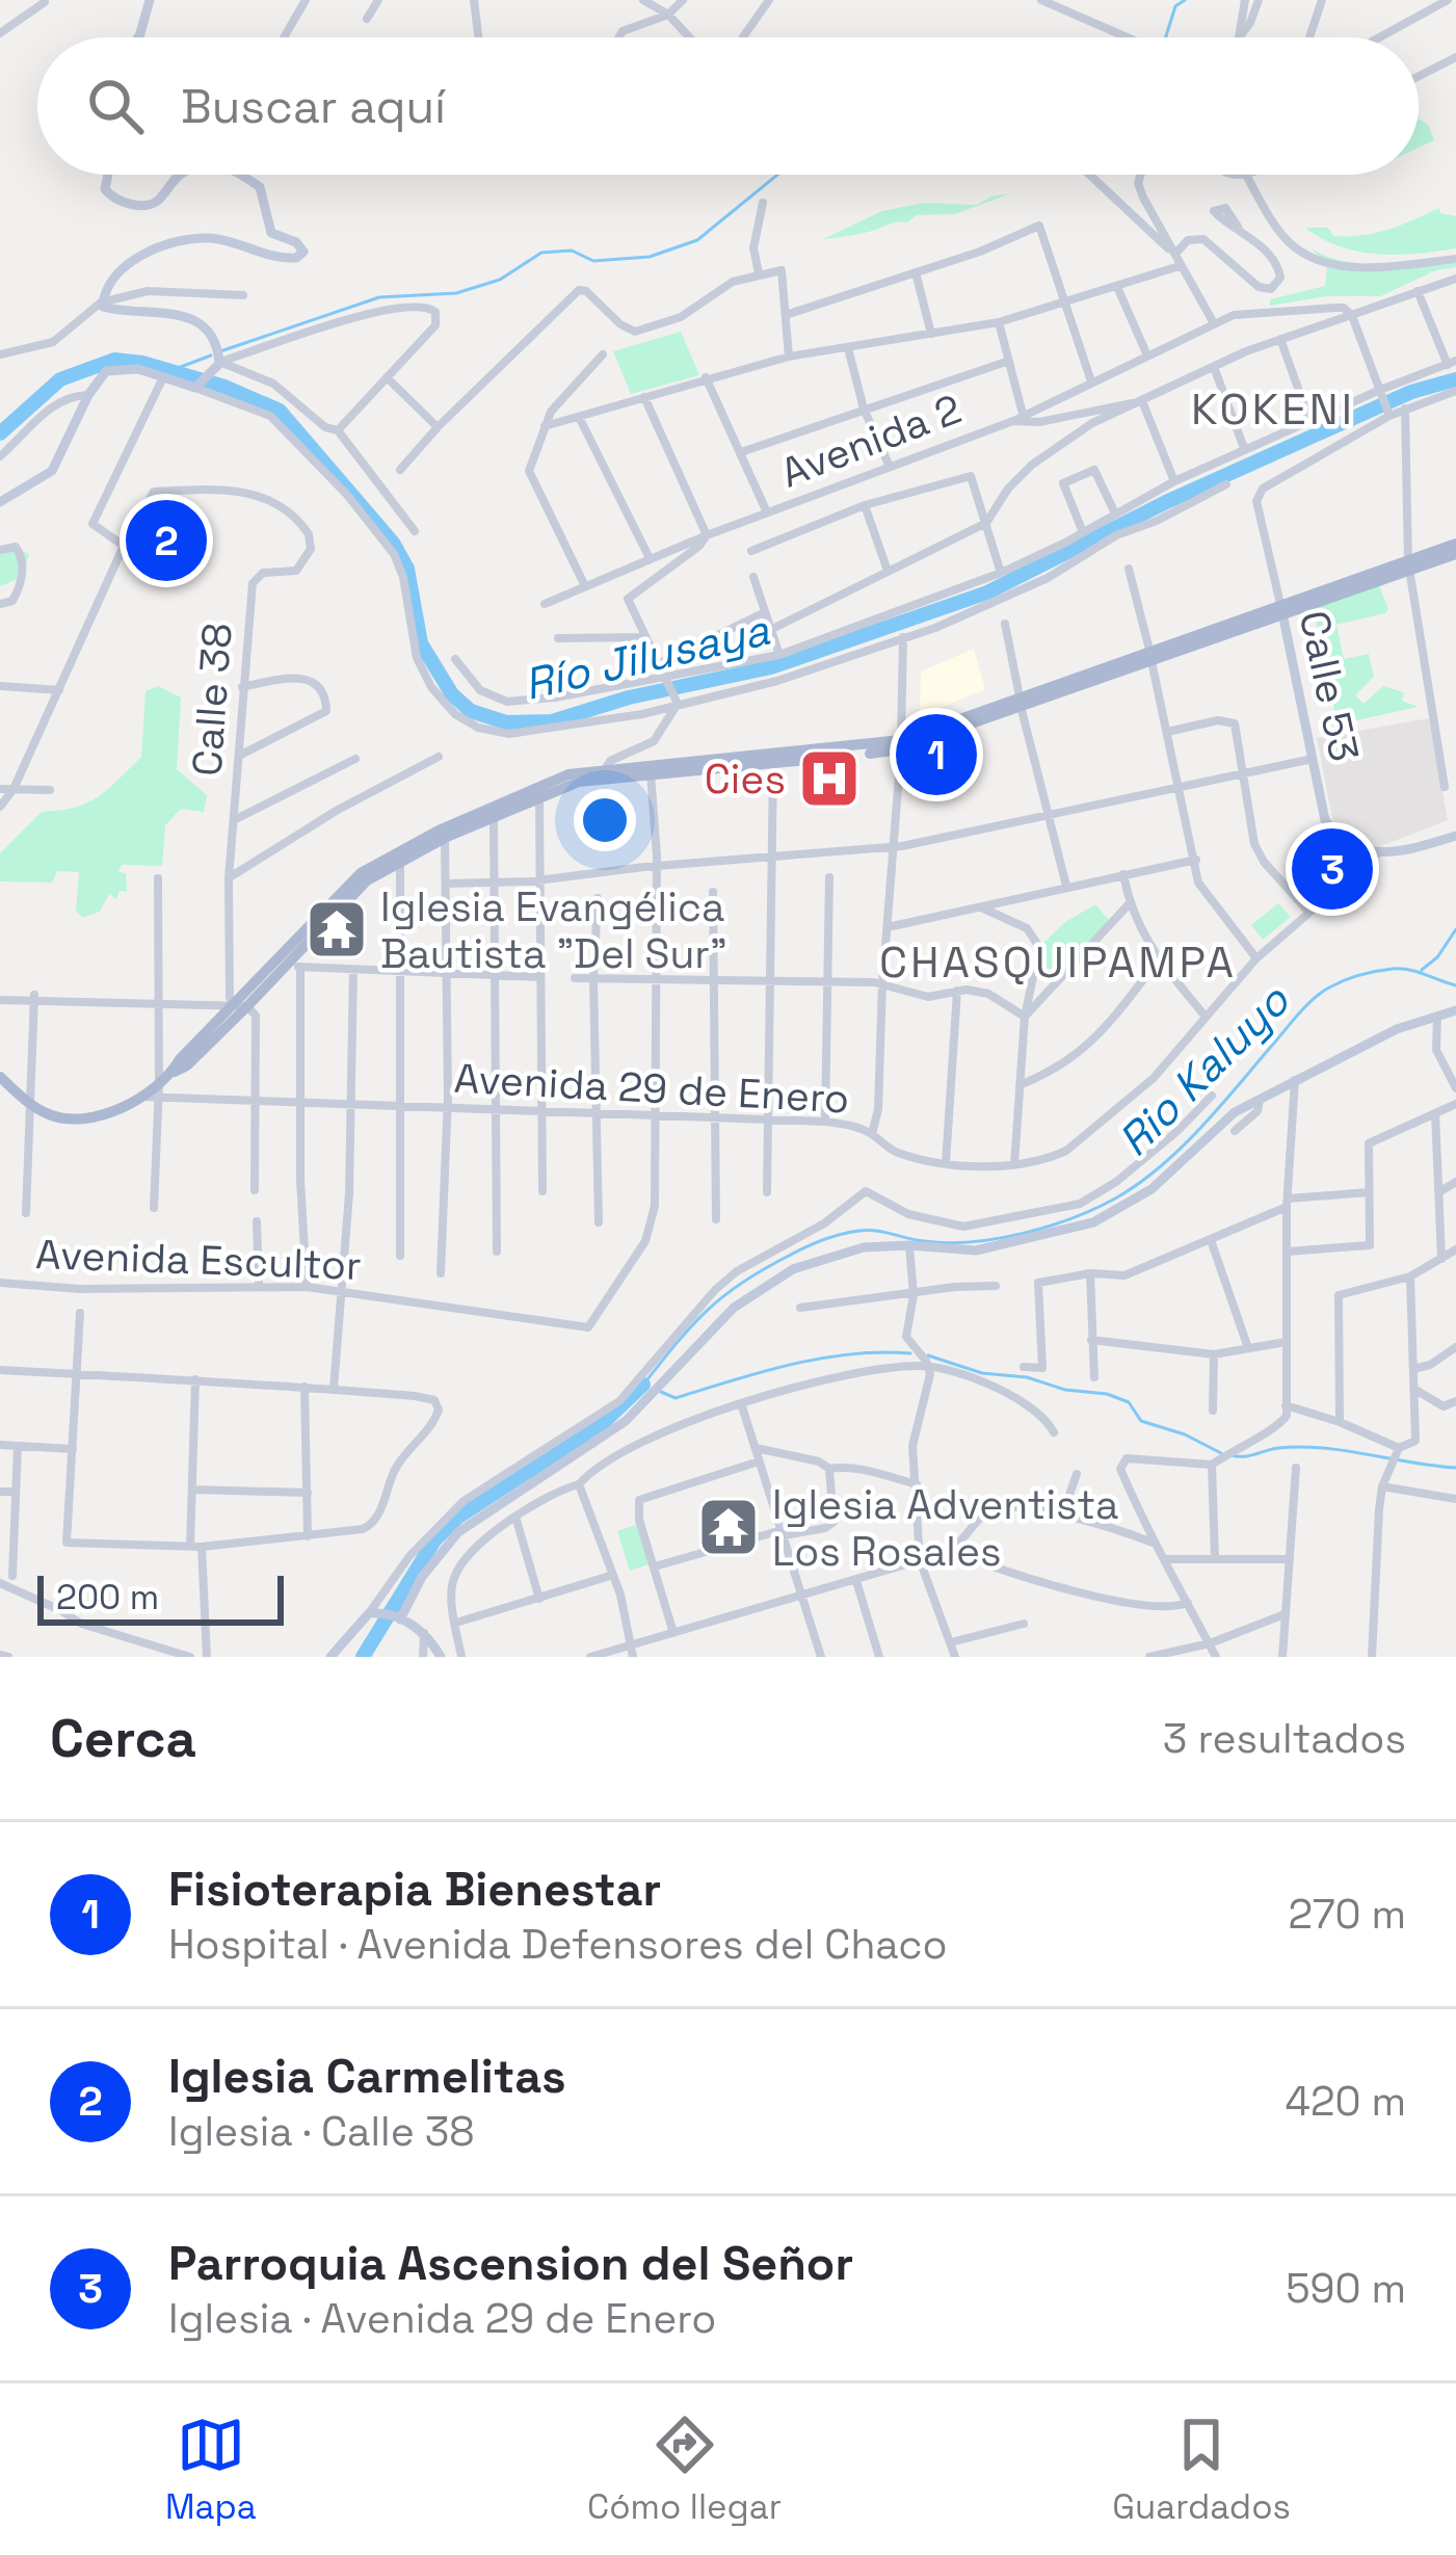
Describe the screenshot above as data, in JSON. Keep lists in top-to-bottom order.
{
  "streets": {
    "street": [
      "Avenida 2",
      "Calle 53",
      "Calle 38",
      "Avenida 29 de Enero",
      "Avenida Escultor"
    ]
  },
  "crossings": [
    ["Calle 53", "Avenida 29 de Enero"],
    ["Calle 38", "Avenida 29 de Enero"],
    ["Avenida 29 de Enero", "Avenida Escultor"]
  ],
  "districts": ["KOKENI", "CHASQUIPAMPA"],
  "water": ["Río Jilusaya", "Rio Kaluyo"],
  "places": {
    "hospital": ["Cies"],
    "temple": ["Iglesia Evangélica Bautista \"Del Sur\"", "Iglesia Adventista Los Rosales"]
  },
  "scale_bar": "200 m",
  "page": {
    "search": "Buscar aquí",
    "pins": ["2", "1", "3"],
    "scale": "200 m",
    "heading": ["Cerca", "3 resultados"],
    "list": [
      {
        "mark": "1",
        "name": "Fisioterapia Bienestar",
        "note": "Hospital · Avenida Defensores del Chaco",
        "value": "270 m"
      },
      {
        "mark": "2",
        "name": "Iglesia Carmelitas",
        "note": "Iglesia · Calle 38",
        "value": "420 m"
      },
      {
        "mark": "3",
        "name": "Parroquia Ascension del Señor",
        "note": "Iglesia · Avenida 29 de Enero",
        "value": "590 m"
      }
    ],
    "nav": ["Mapa", "Cómo llegar", "Guardados"]
  }
}
